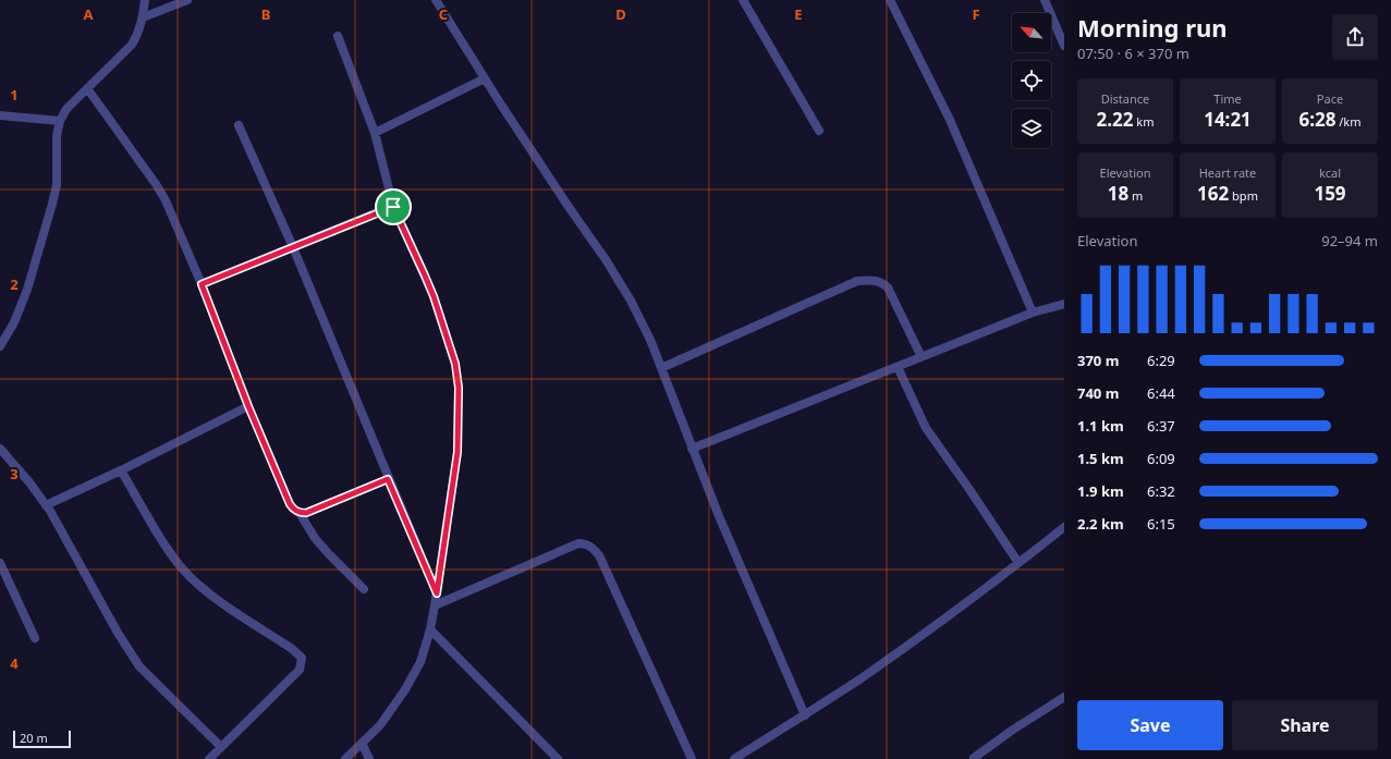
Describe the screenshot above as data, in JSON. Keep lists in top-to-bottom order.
{
  "scale_bar": "20 m",
  "north": "top left",
  "page": {
    "heading": ["Morning run", "07:50 · 6 × 370 m"],
    "stats": [
      ["Distance", "2.22 km"],
      ["Time", "14:21"],
      ["Pace", "6:28 /km"],
      ["Elevation", "18 m"],
      ["Heart rate", "162 bpm"],
      ["kcal", "159"]
    ],
    "chart": ["Elevation", "92–94 m"],
    "list": [
      {
        "name": "370 m",
        "note": "6:29"
      },
      {
        "name": "740 m",
        "note": "6:44"
      },
      {
        "name": "1.1 km",
        "note": "6:37"
      },
      {
        "name": "1.5 km",
        "note": "6:09"
      },
      {
        "name": "1.9 km",
        "note": "6:32"
      },
      {
        "name": "2.2 km",
        "note": "6:15"
      }
    ],
    "buttons": ["Save", "Share"],
    "scale": "20 m"
  },
  "grid": {
    "columns": [
      "A",
      "B",
      "C",
      "D",
      "E",
      "F"
    ],
    "rows": [
      "1",
      "2",
      "3",
      "4"
    ]
  }
}
